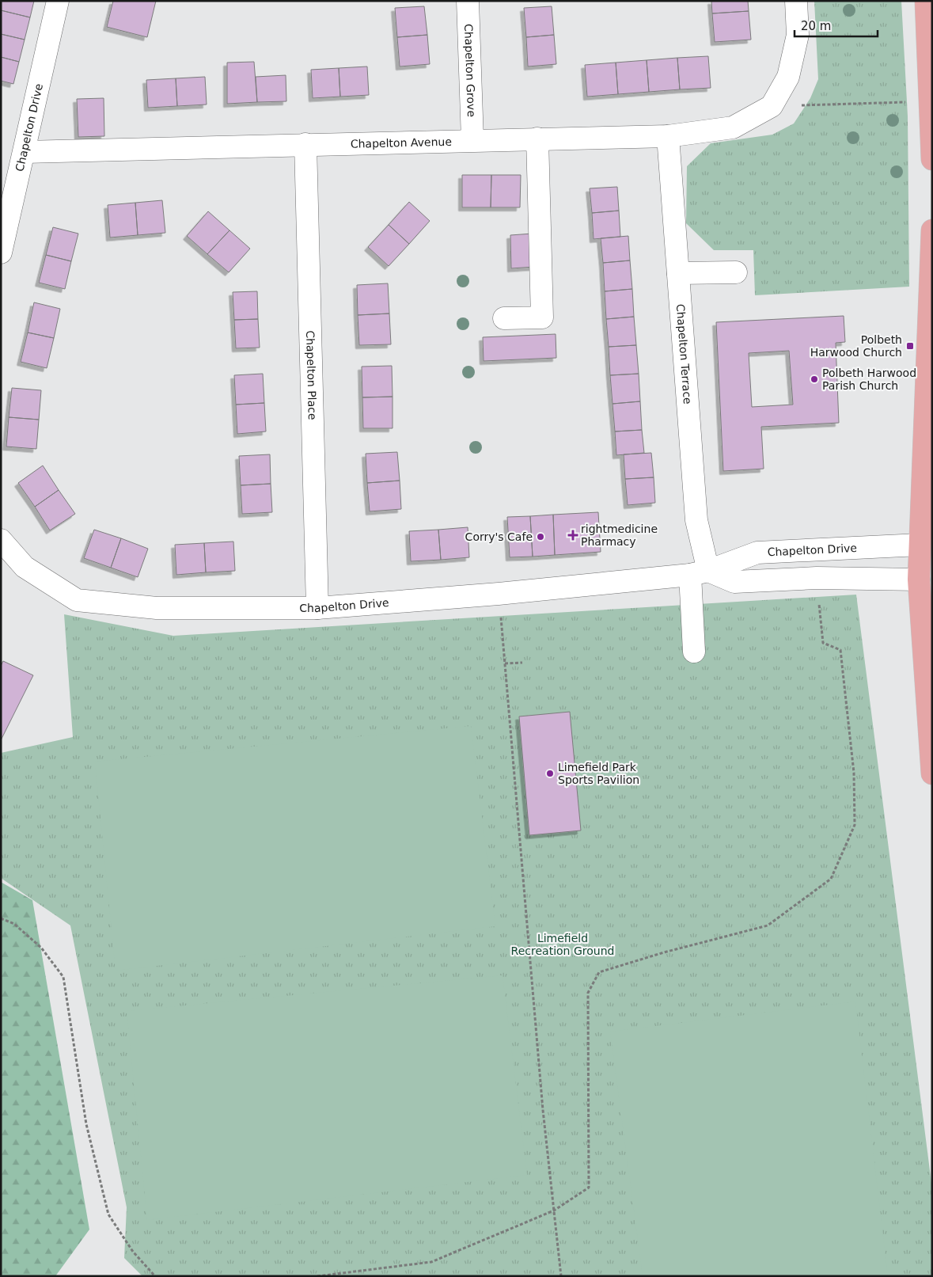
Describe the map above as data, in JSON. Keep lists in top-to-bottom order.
{
  "streets": {
    "street": [
      "Chapelton Grove",
      "Chapelton Drive",
      "Chapelton Avenue",
      "Chapelton Terrace",
      "Chapelton Place"
    ]
  },
  "crossings": [
    ["Chapelton Grove", "Chapelton Avenue"],
    ["Chapelton Drive", "Chapelton Avenue"],
    ["Chapelton Drive", "Chapelton Terrace"],
    ["Chapelton Drive", "Chapelton Place"],
    ["Chapelton Avenue", "Chapelton Terrace"],
    ["Chapelton Avenue", "Chapelton Place"]
  ],
  "parks": ["Limefield Recreation Ground"],
  "places": {
    "transit": ["Polbeth Harwood Church"],
    "other": ["Polbeth Harwood Parish Church", "Corry's Cafe", "Limefield Park Sports Pavilion"],
    "health": ["rightmedicine Pharmacy"]
  },
  "scale_bar": "20 m"
}
